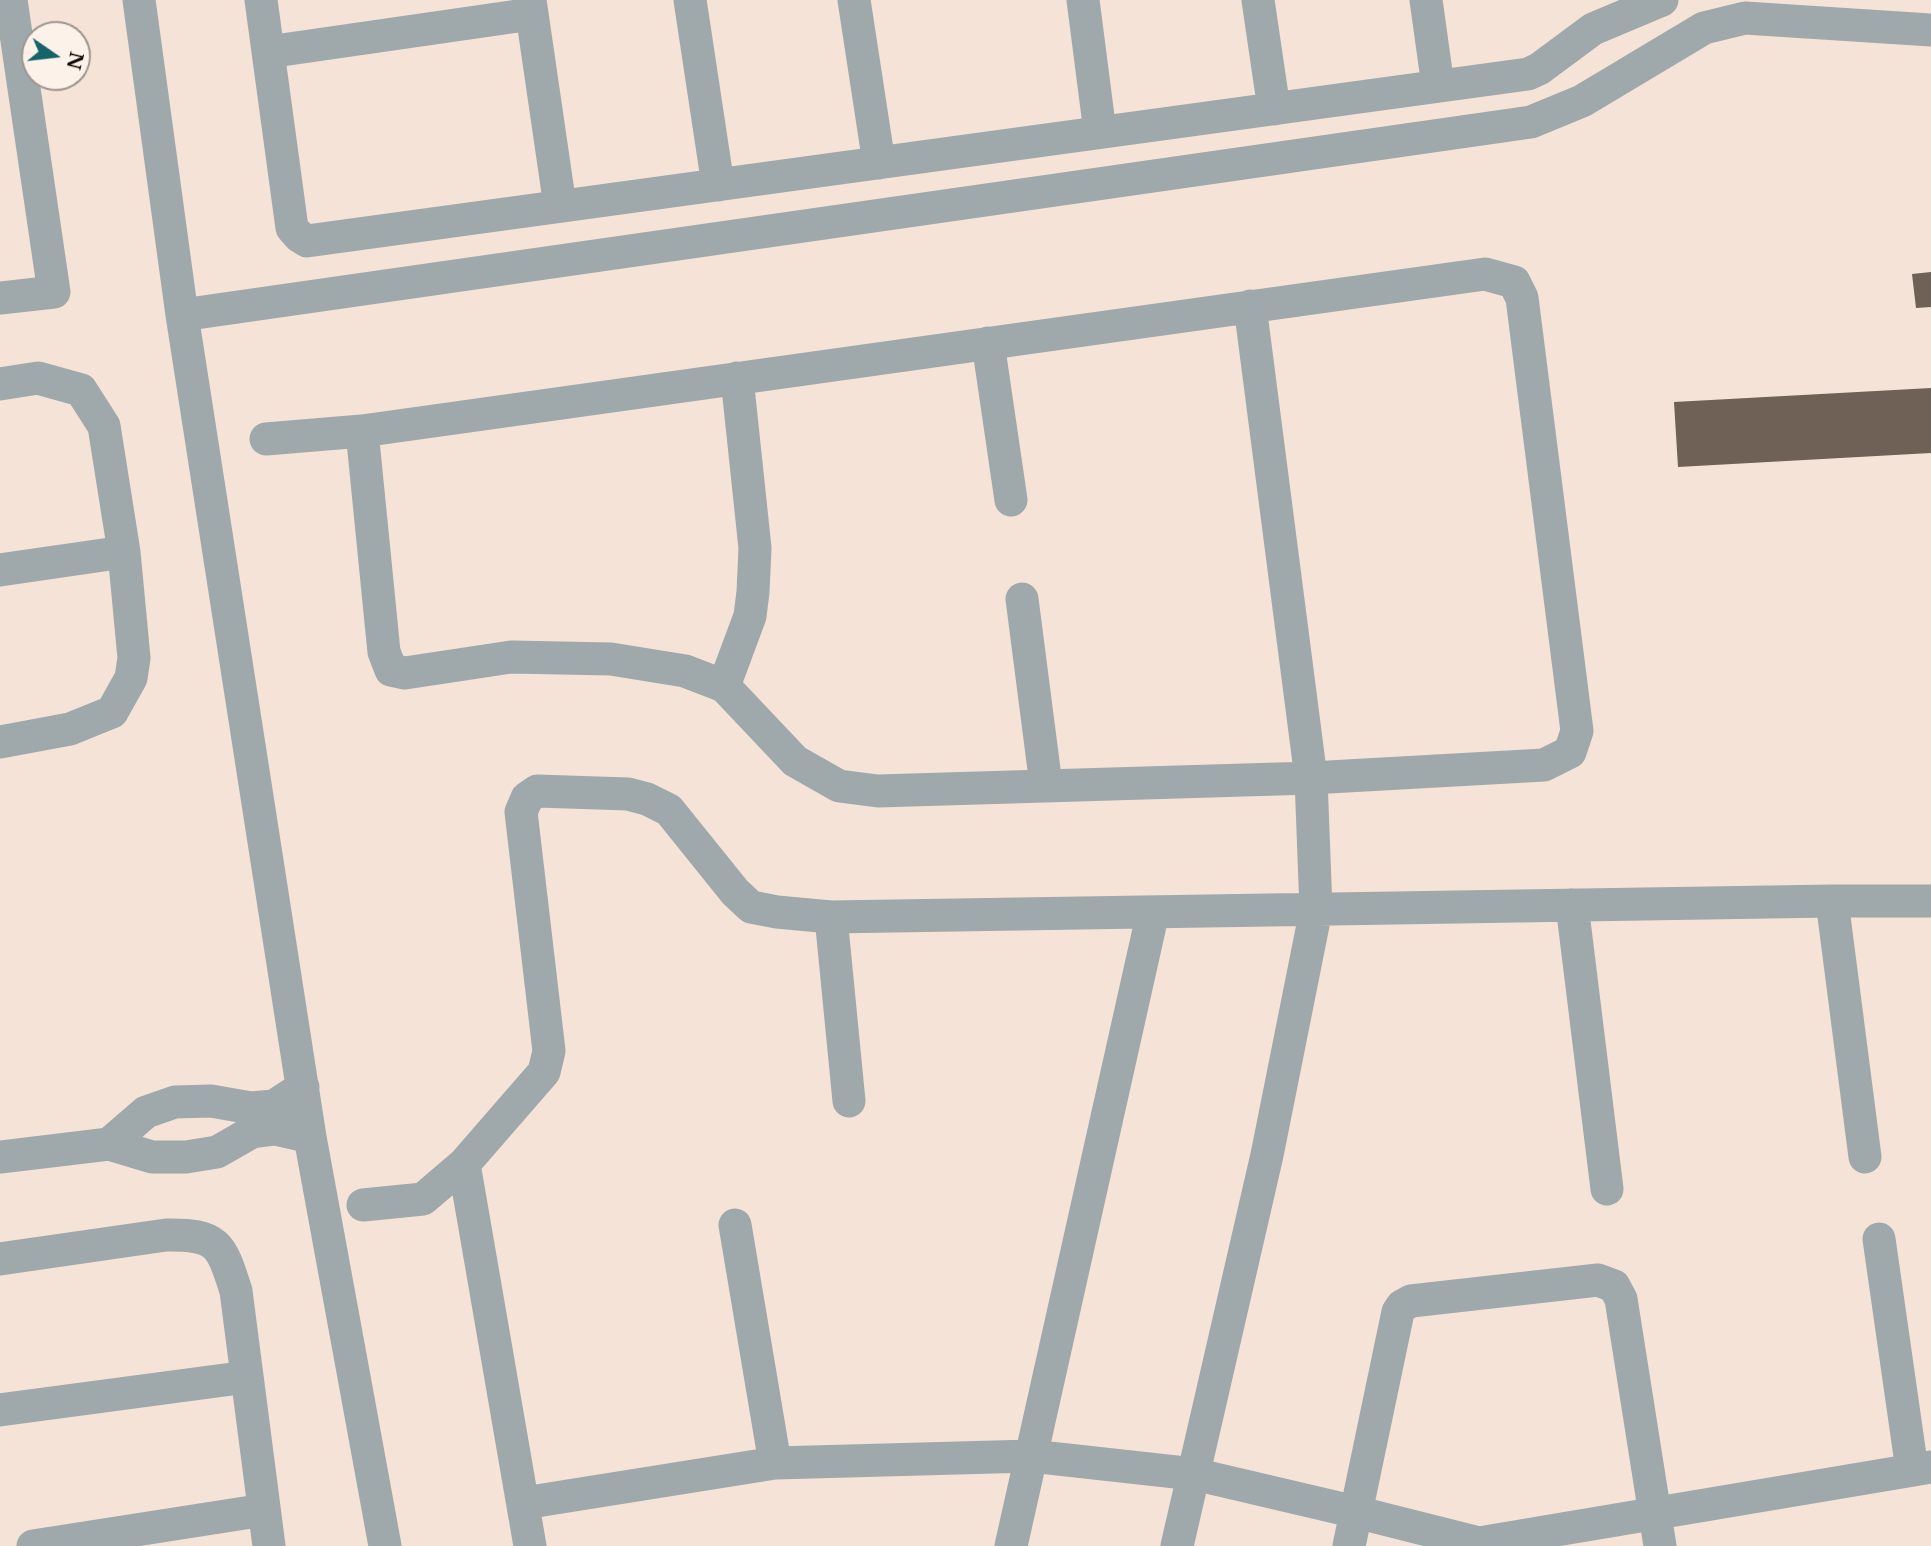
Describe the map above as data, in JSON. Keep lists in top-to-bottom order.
{
  "north": "right"
}
